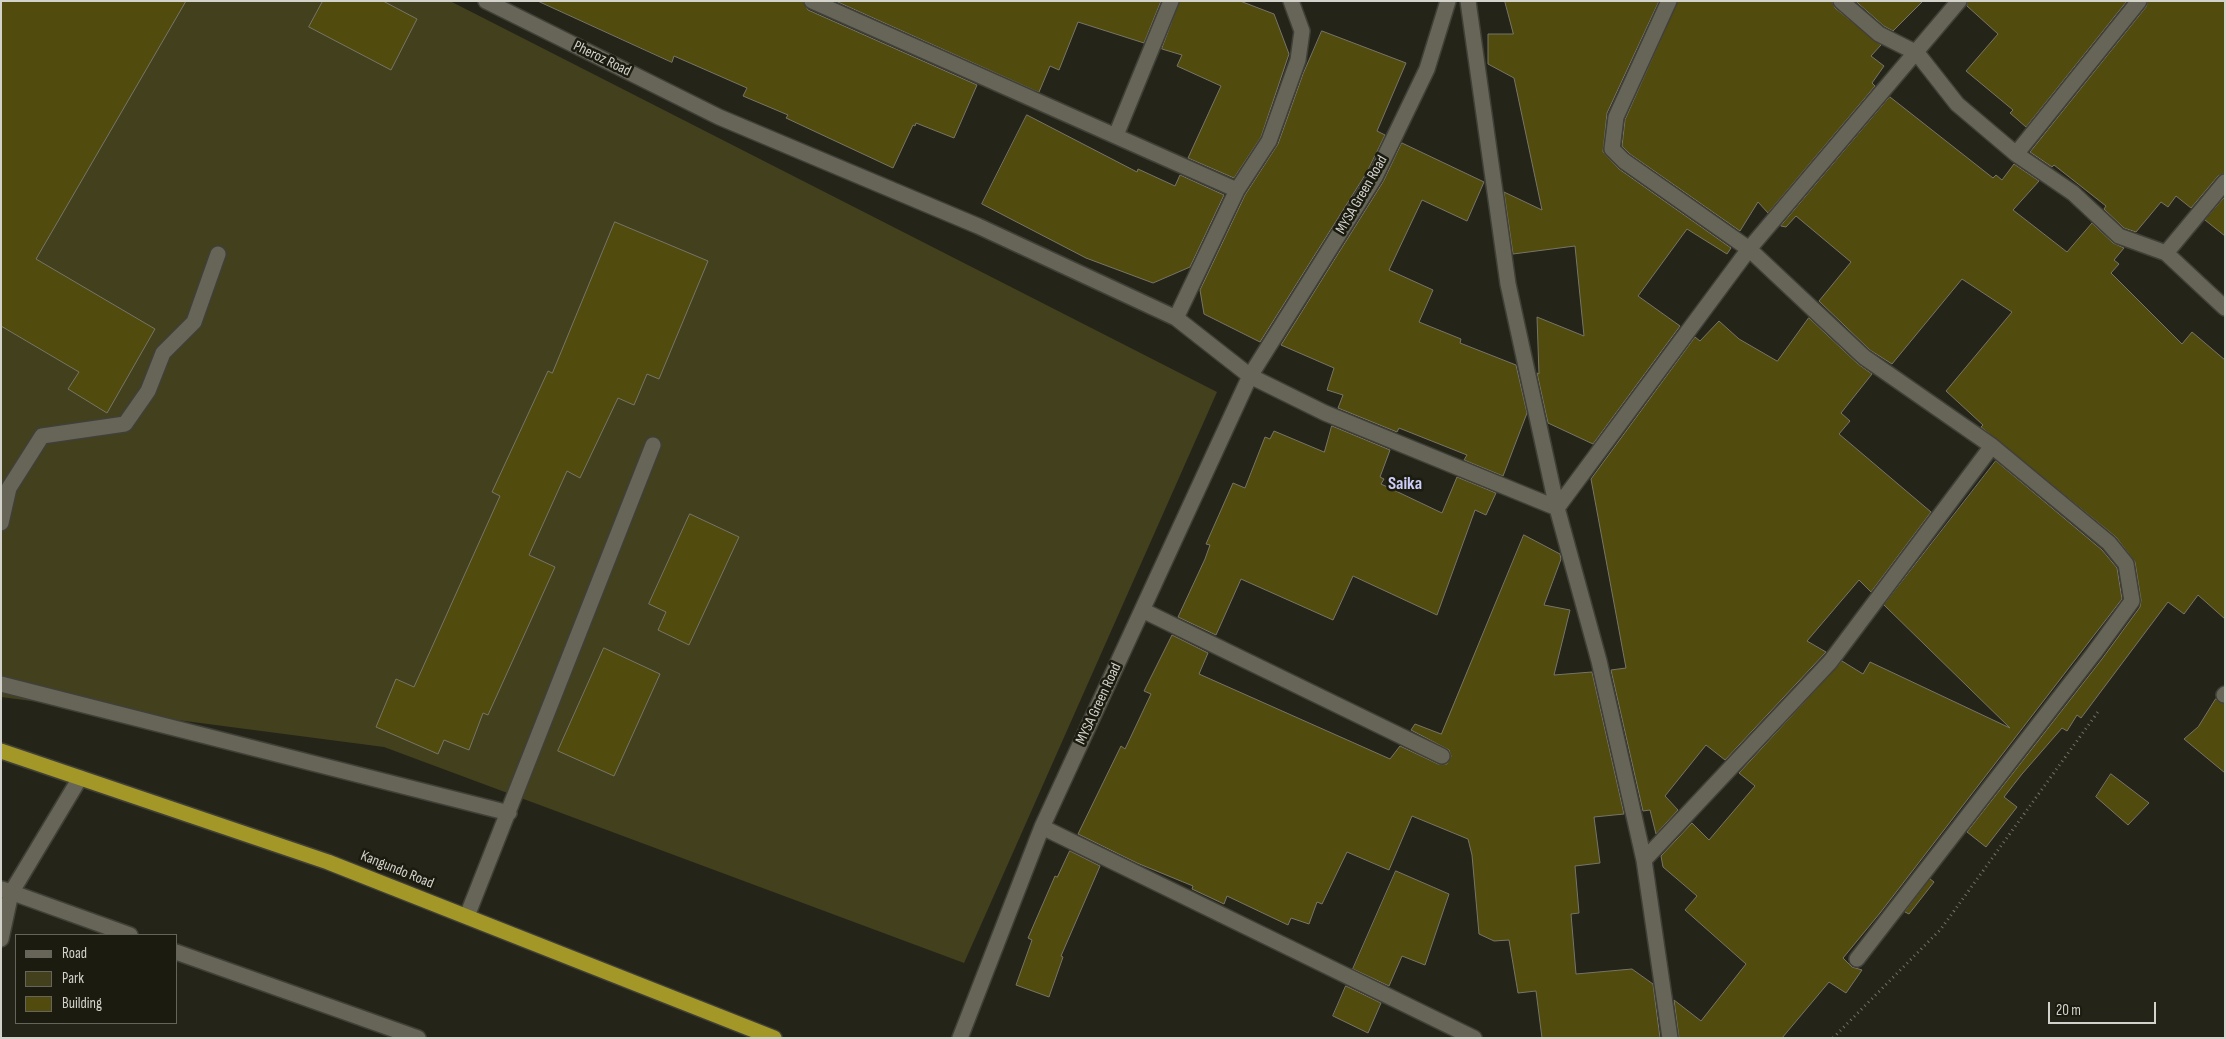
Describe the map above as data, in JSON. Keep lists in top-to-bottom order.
{
  "streets": {
    "highway": ["Kangundo Road"],
    "street": ["Pheroz Road", "MYSA Green Road"]
  },
  "crossings": [
    ["Pheroz Road", "MYSA Green Road"]
  ],
  "districts": ["Saika"],
  "legend": ["Road", "Park", "Building"],
  "scale_bar": "20 m"
}
